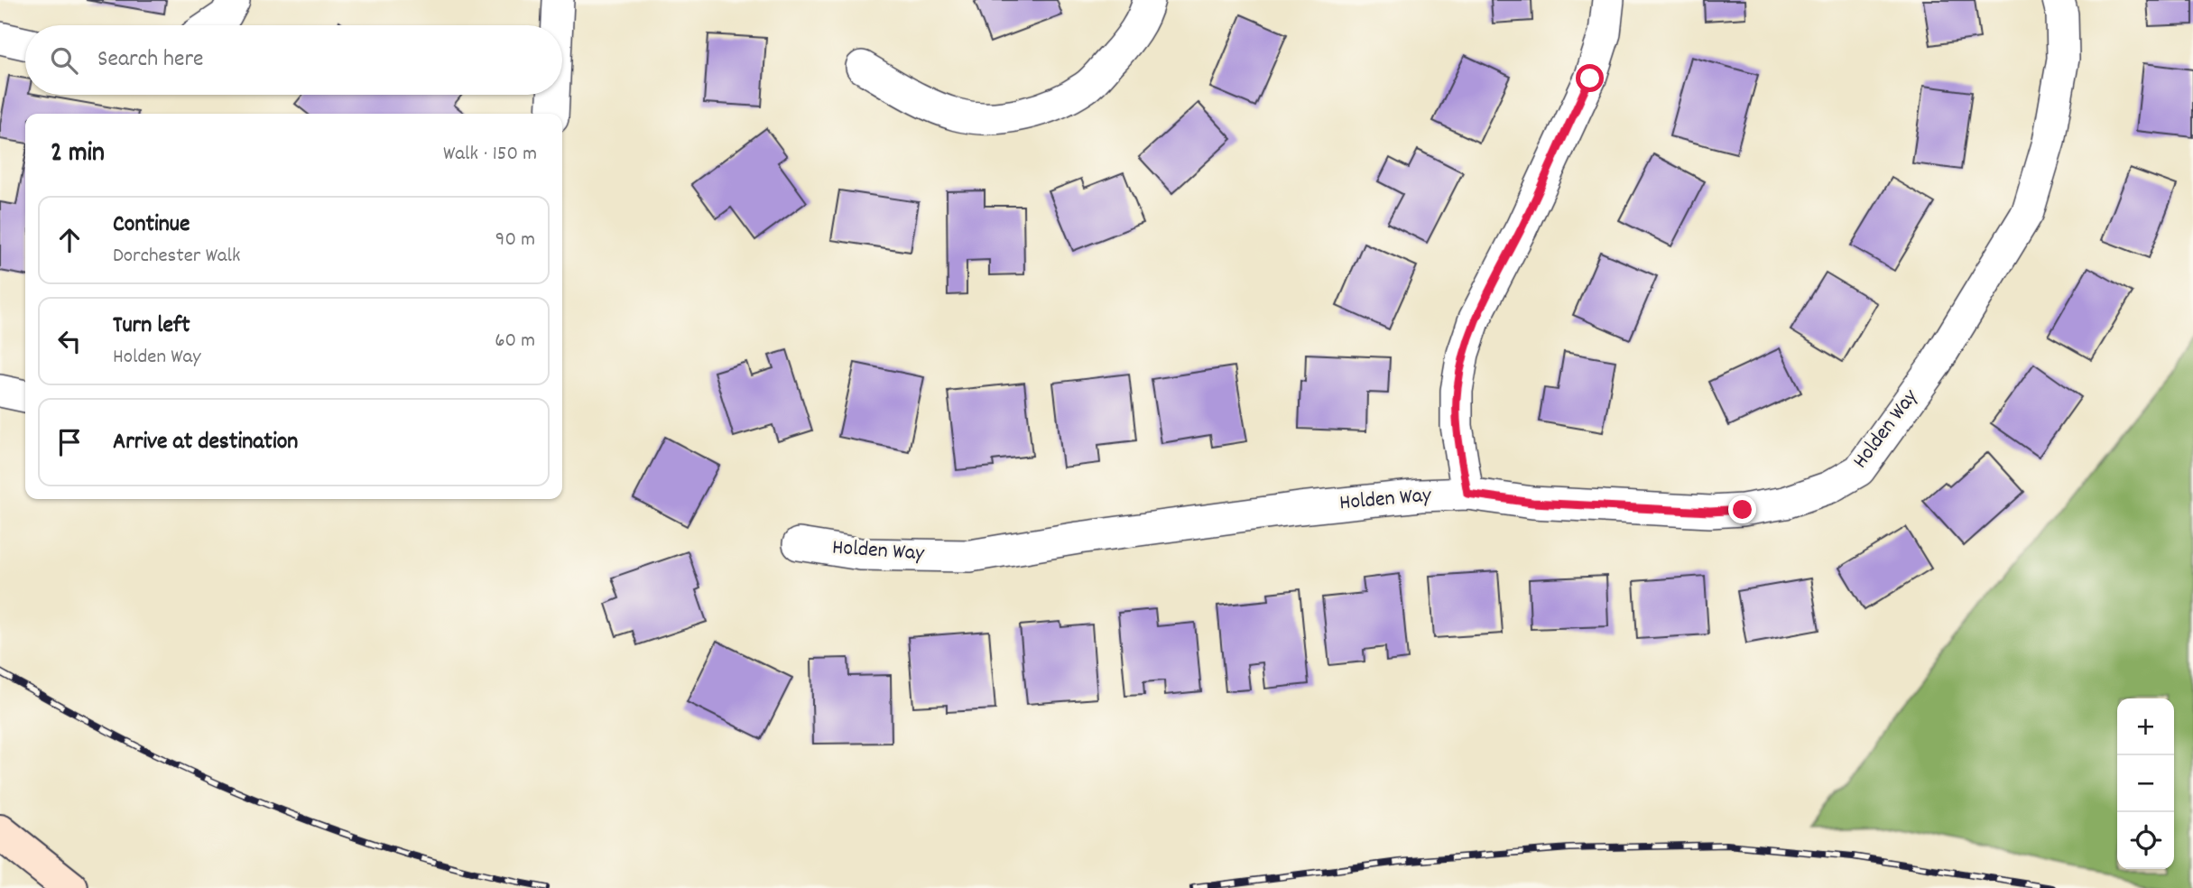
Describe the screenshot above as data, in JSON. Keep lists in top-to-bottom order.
{
  "streets": {
    "street": ["Holden Way"]
  },
  "page": {
    "search": "Search here",
    "heading": ["2 min", "Walk · 150 m"],
    "list": [
      ["Continue", "Dorchester Walk", "90 m"],
      ["Turn left", "Holden Way", "60 m"],
      "Arrive at destination"
    ],
    "map_buttons": ["+", "−"]
  }
}
